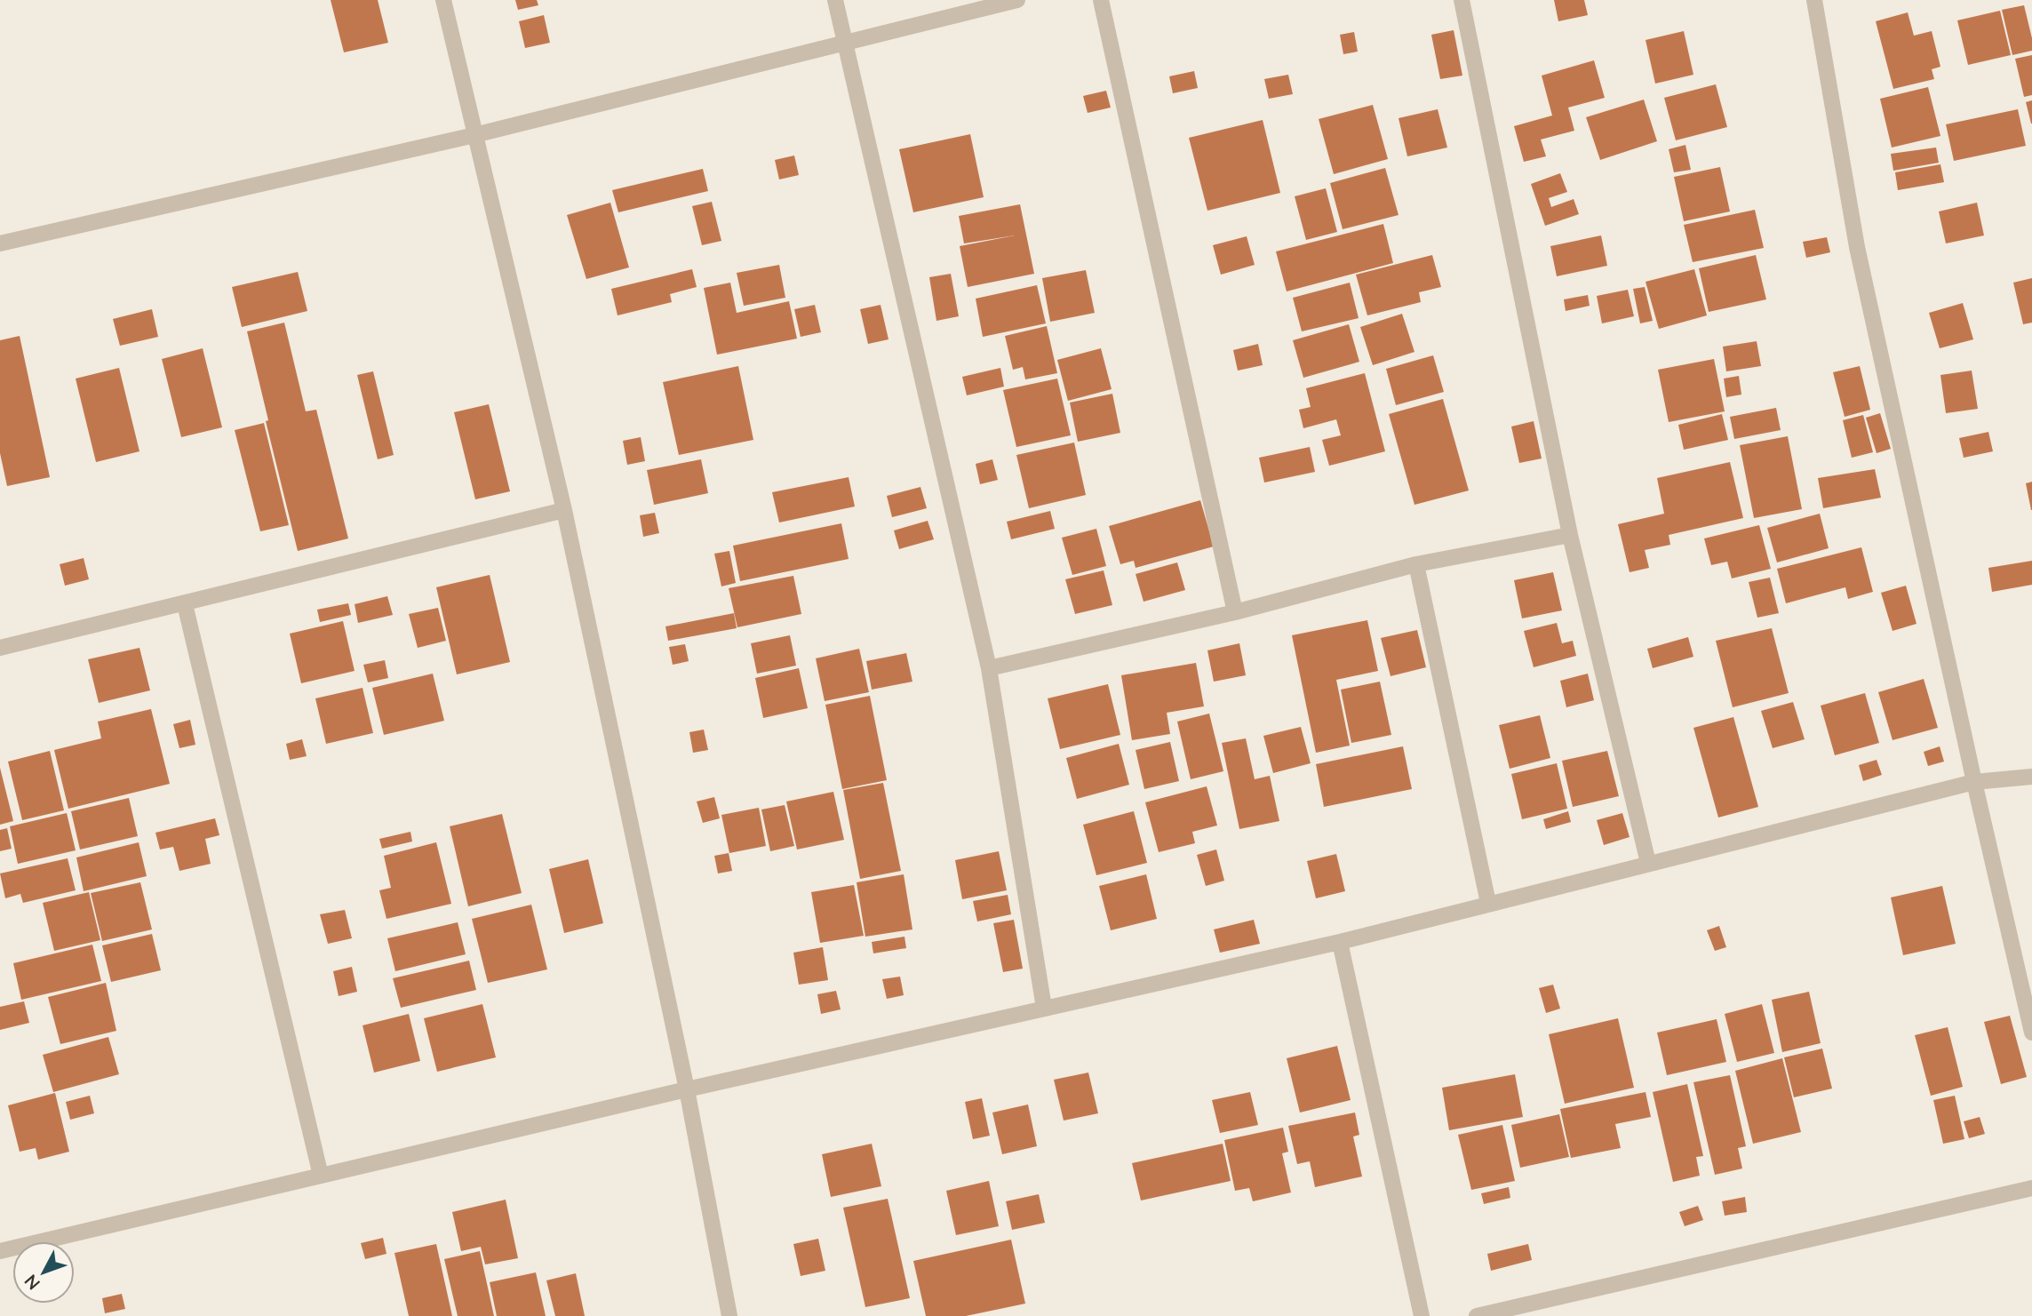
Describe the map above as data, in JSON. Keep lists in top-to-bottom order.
{
  "north": "bottom left"
}
